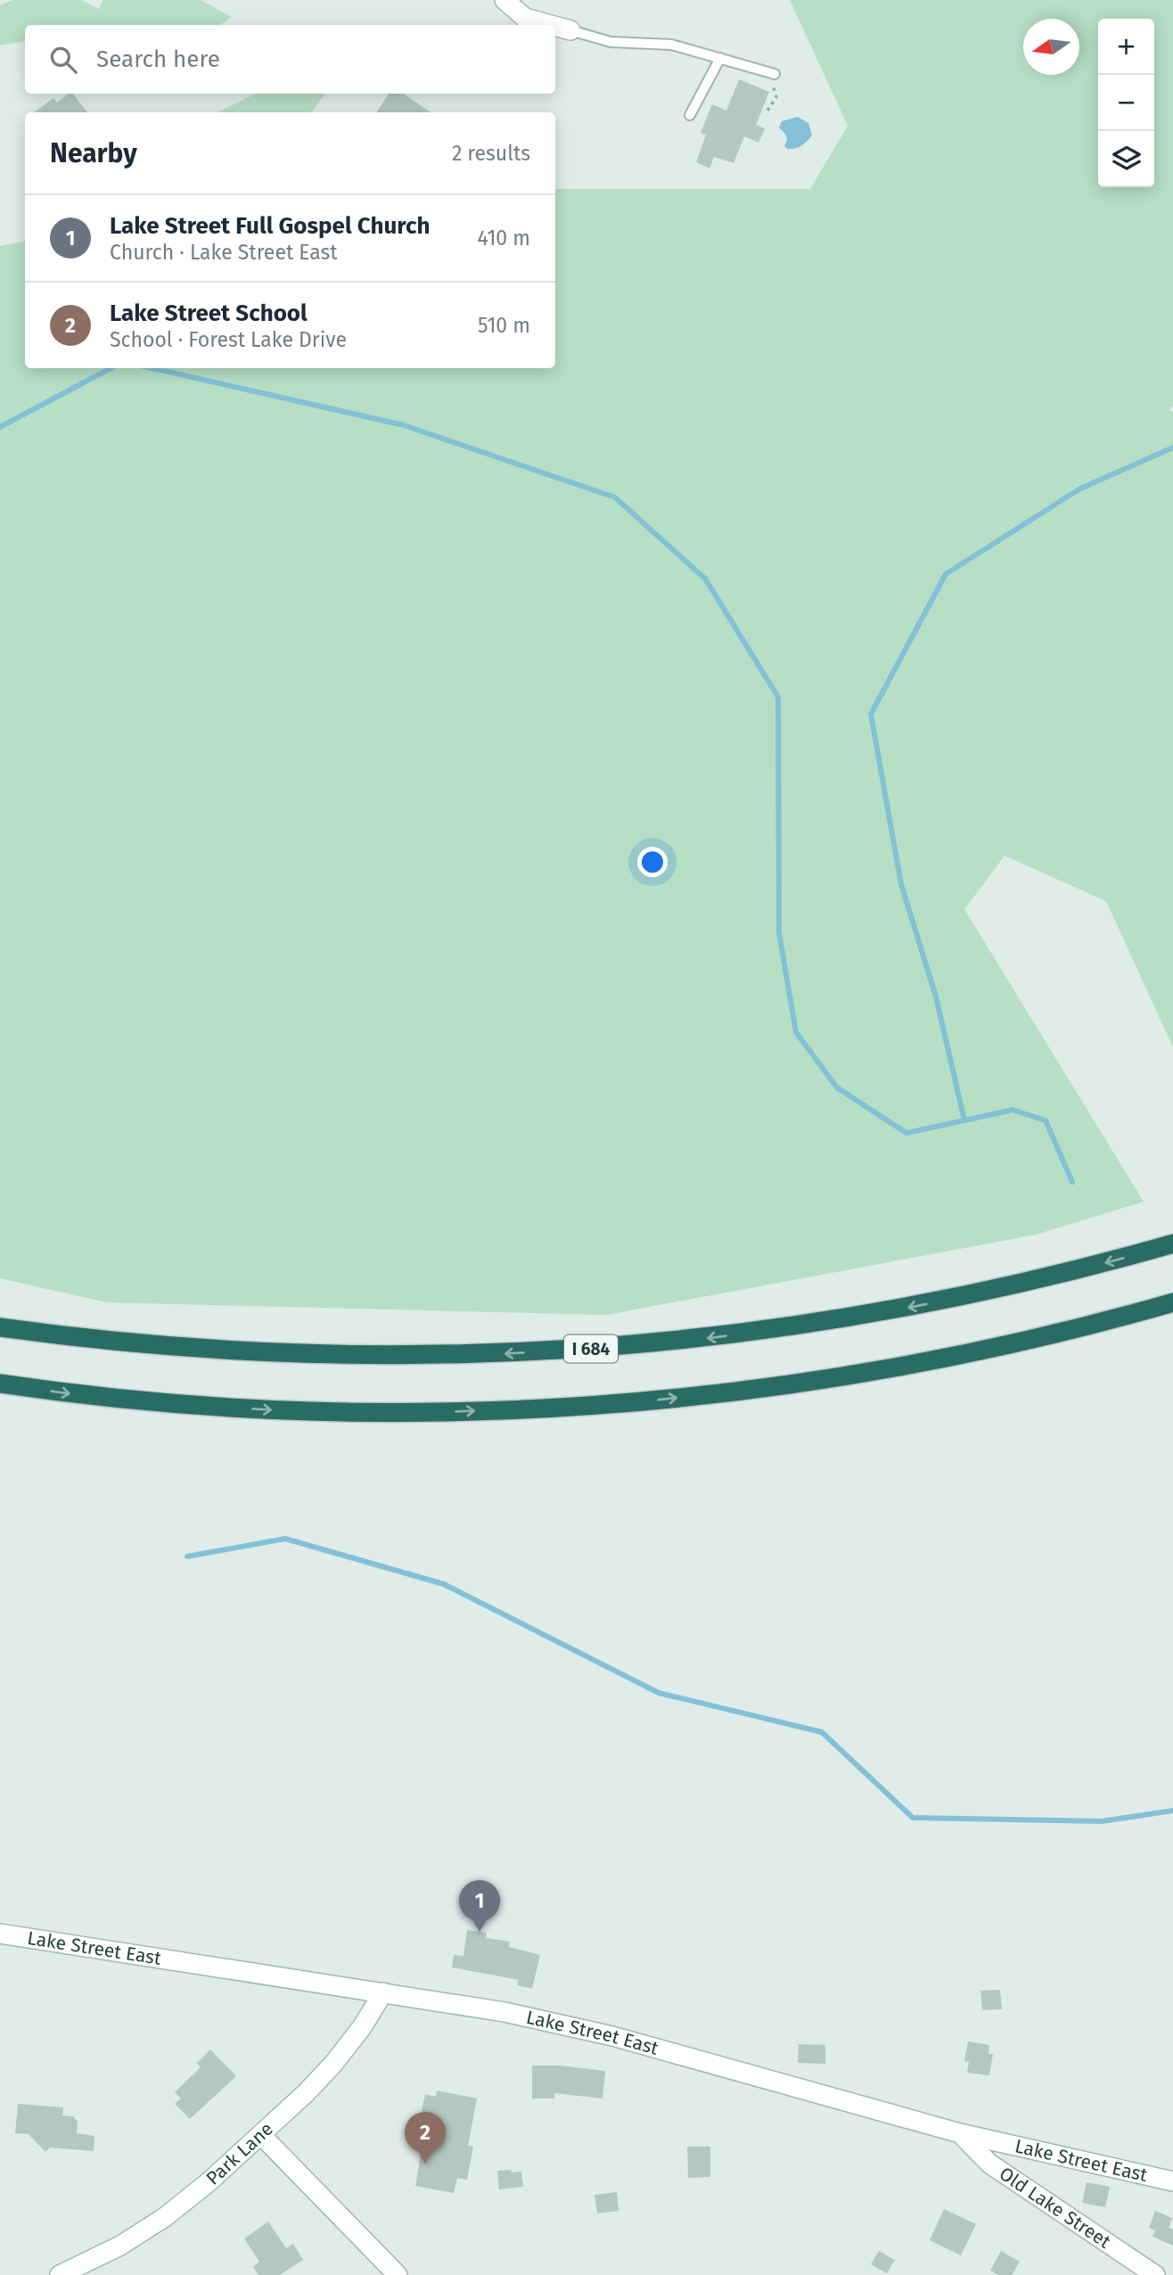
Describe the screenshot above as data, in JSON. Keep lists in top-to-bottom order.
{
  "streets": {
    "highway": ["I 684"],
    "main road": ["Lake Street East", "Park Lane", "Old Lake Street"]
  },
  "crossings": [
    ["Lake Street East", "Park Lane"],
    ["Lake Street East", "Old Lake Street"]
  ],
  "north": "left",
  "page": {
    "map_buttons": ["+", "−"],
    "search": "Search here",
    "heading": ["Nearby", "2 results"],
    "list": [
      {
        "mark": "1",
        "name": "Lake Street Full Gospel Church",
        "note": "Church · Lake Street East",
        "value": "410 m"
      },
      {
        "mark": "2",
        "name": "Lake Street School",
        "note": "School · Forest Lake Drive",
        "value": "510 m"
      }
    ],
    "pins": ["1", "2"]
  }
}
